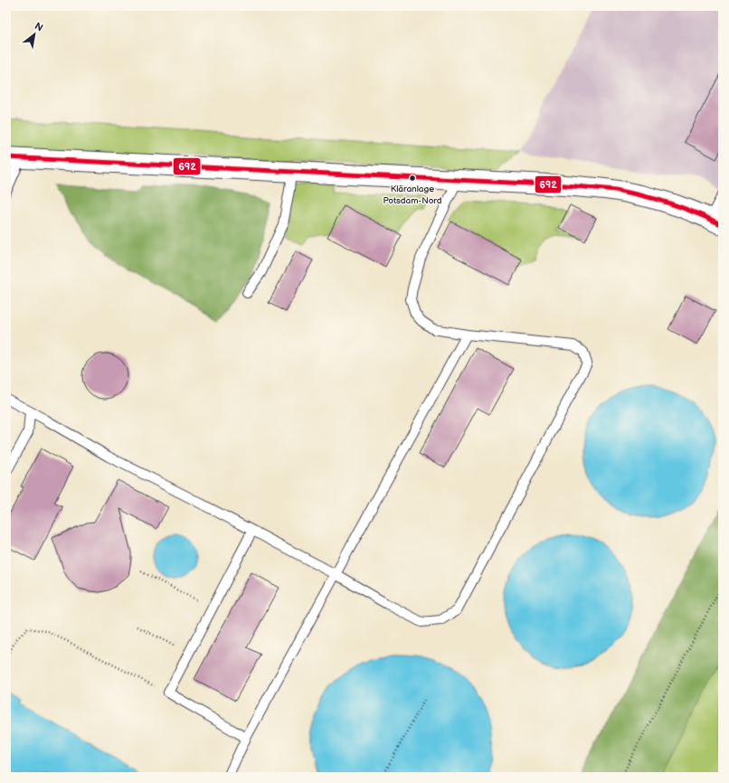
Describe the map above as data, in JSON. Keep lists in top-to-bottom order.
{
  "places": ["Kläranlage Potsdam-Nord"],
  "lines": ["transit line 692"],
  "north": "top right"
}
